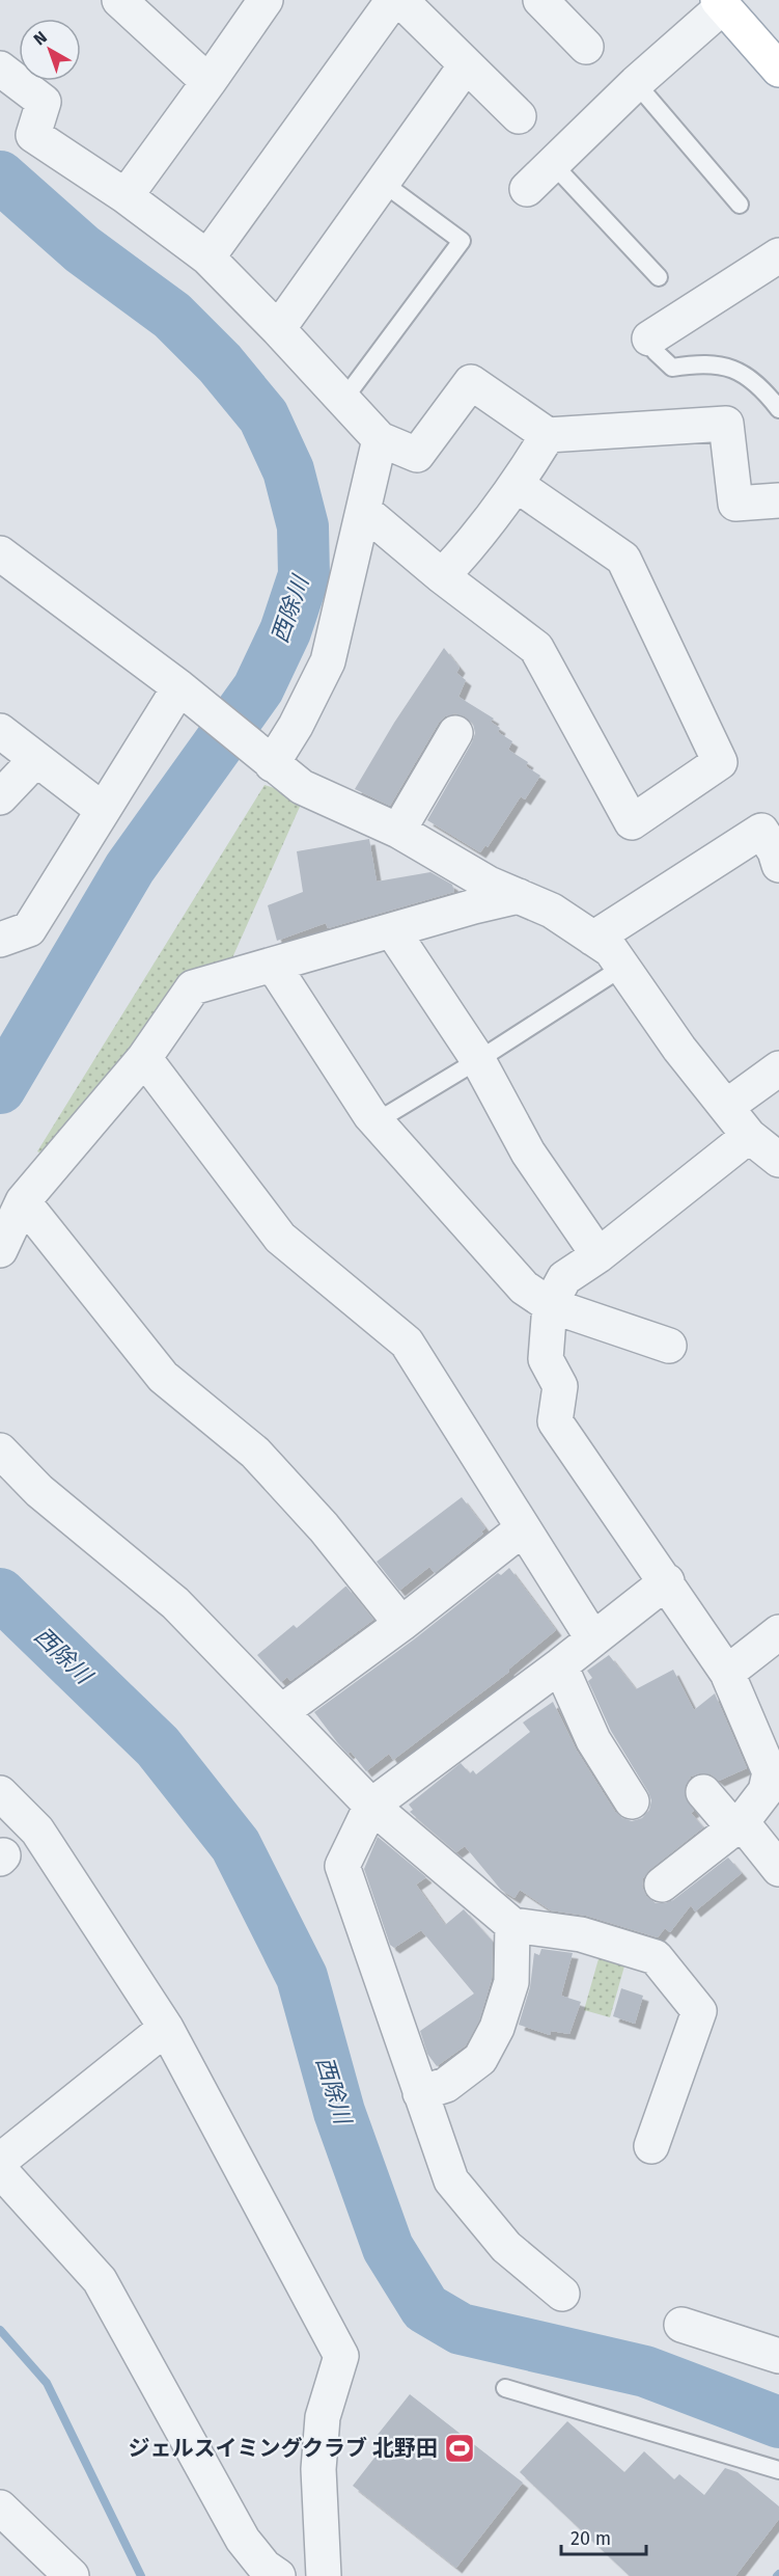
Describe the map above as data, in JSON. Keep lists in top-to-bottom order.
{
  "water": ["西除川"],
  "places": {
    "sports": ["ジェルスイミングクラブ 北野田"]
  },
  "scale_bar": "20 m",
  "north": "top left"
}
